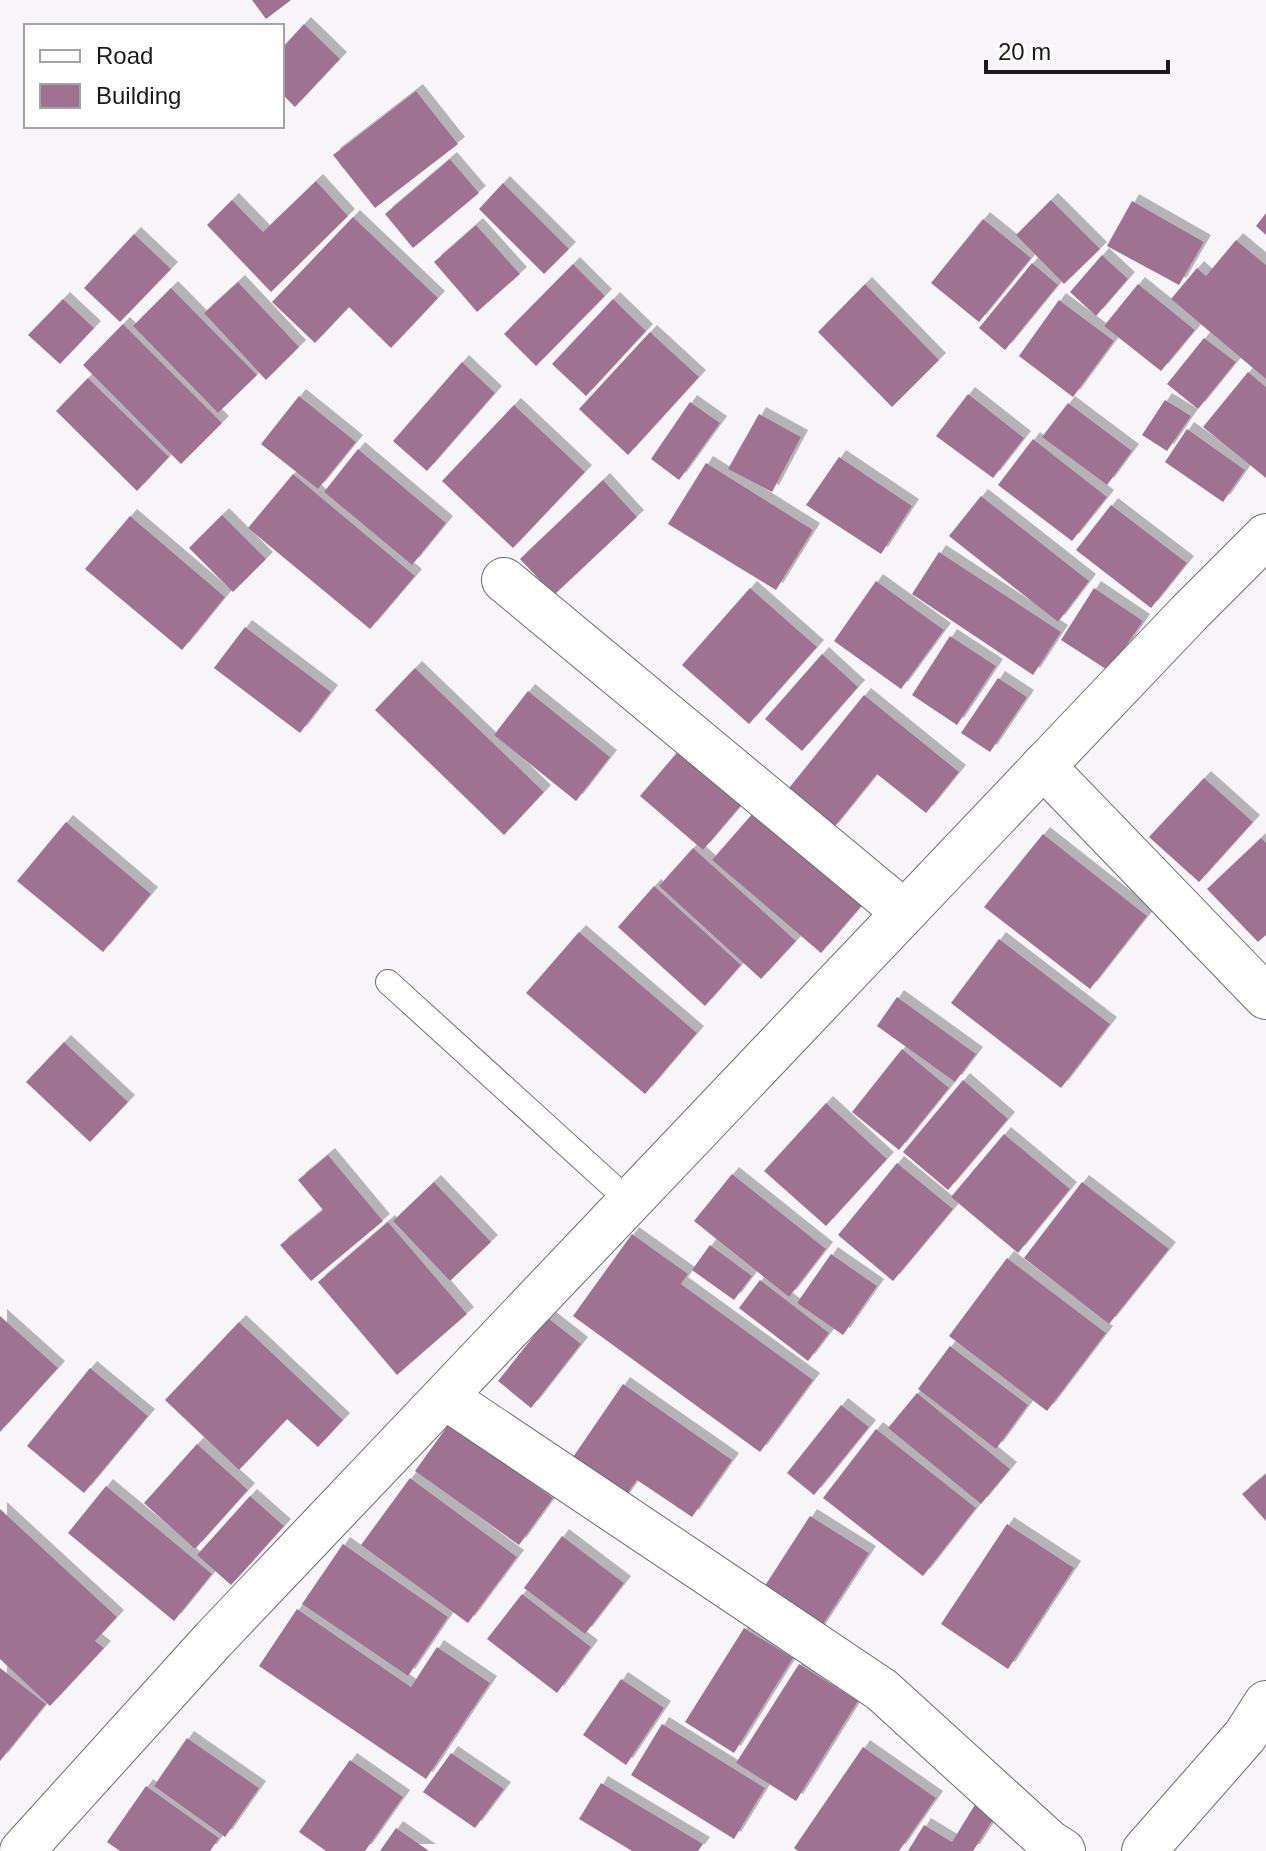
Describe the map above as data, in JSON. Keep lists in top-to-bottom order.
{
  "legend": ["Road", "Building"],
  "scale_bar": "20 m"
}
